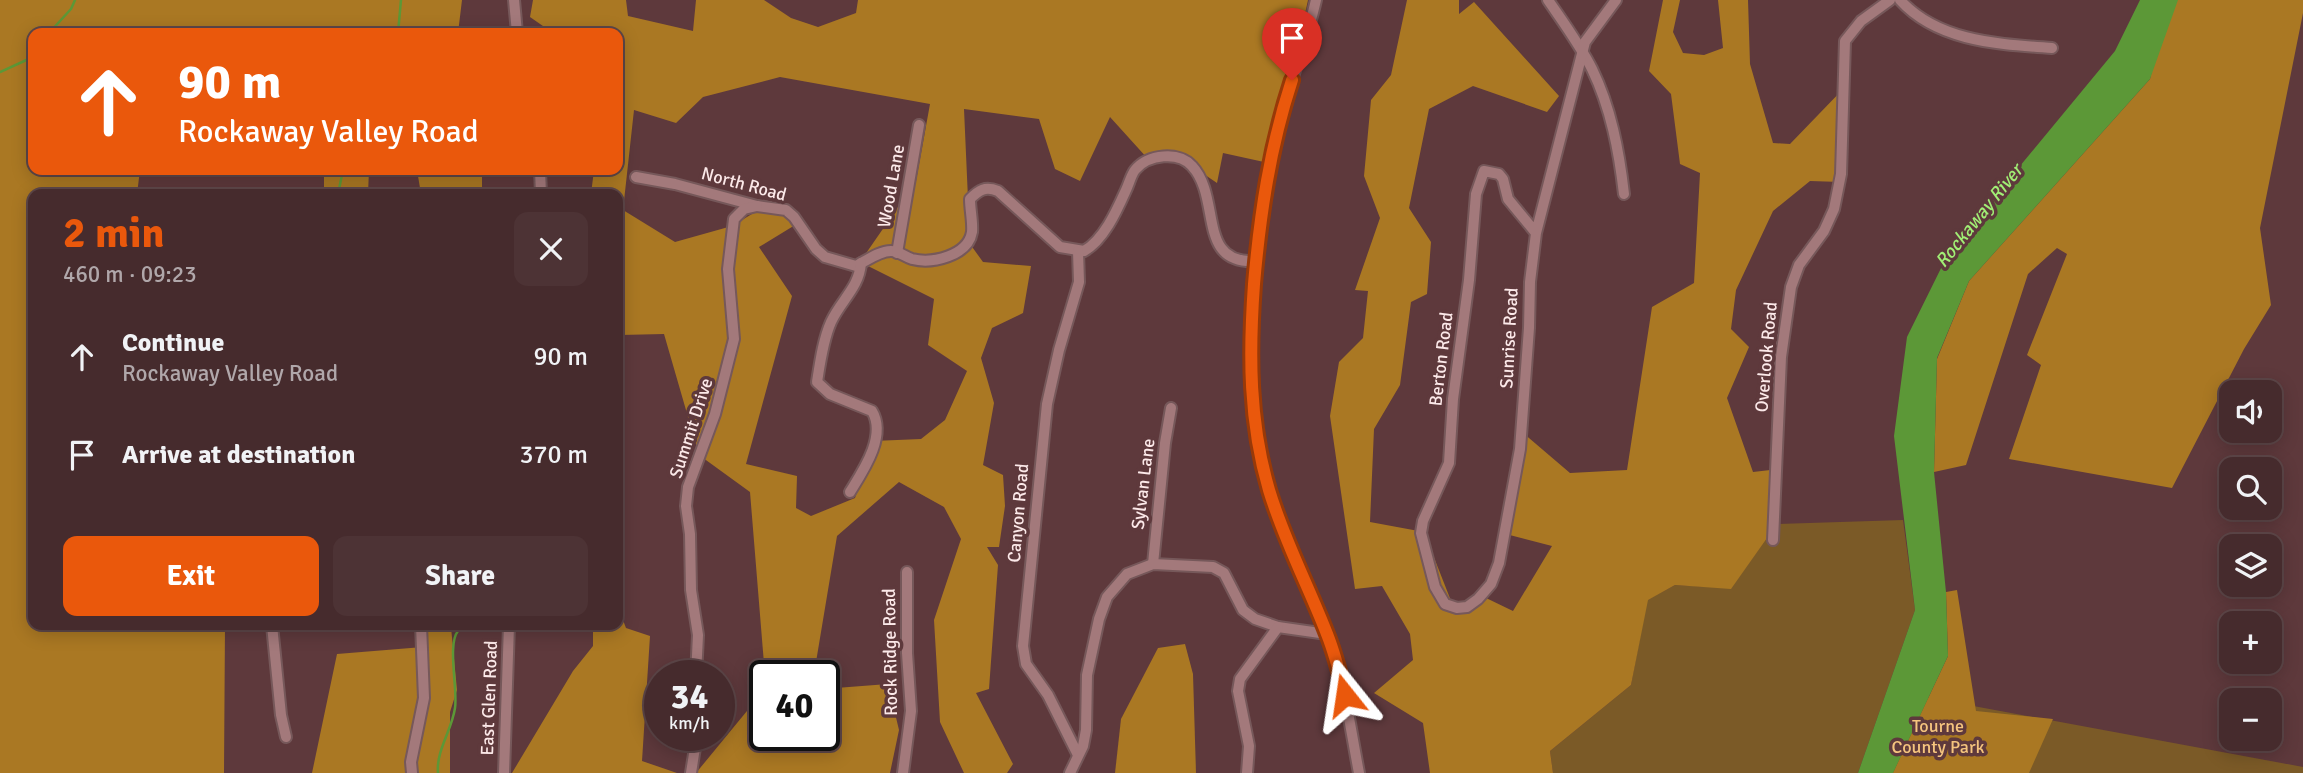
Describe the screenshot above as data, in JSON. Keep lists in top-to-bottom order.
{
  "streets": {
    "street": [
      "North Road",
      "Wood Lane",
      "Sunrise Road",
      "Overlook Road",
      "Berton Road",
      "Summit Drive",
      "Sylvan Lane",
      "Canyon Road",
      "Rock Ridge Road",
      "East Glen Road"
    ]
  },
  "crossings": [
    ["North Road", "Wood Lane"],
    ["North Road", "Summit Drive"],
    ["North Road", "Canyon Road"],
    ["Sunrise Road", "Berton Road"]
  ],
  "water": ["Rockaway River"],
  "parks": ["Tourne County Park"],
  "page": {
    "turn": ["90 m", "Rockaway Valley Road"],
    "heading": ["2 min", "460 m · 09:23"],
    "list": [
      {
        "name": "Continue",
        "note": "Rockaway Valley Road",
        "value": "90 m"
      },
      {
        "name": "Arrive at destination",
        "value": "370 m"
      }
    ],
    "map_buttons": ["+", "−"],
    "buttons": ["Exit", "Share"],
    "speed": "34 km/h",
    "limit": "40"
  }
}
